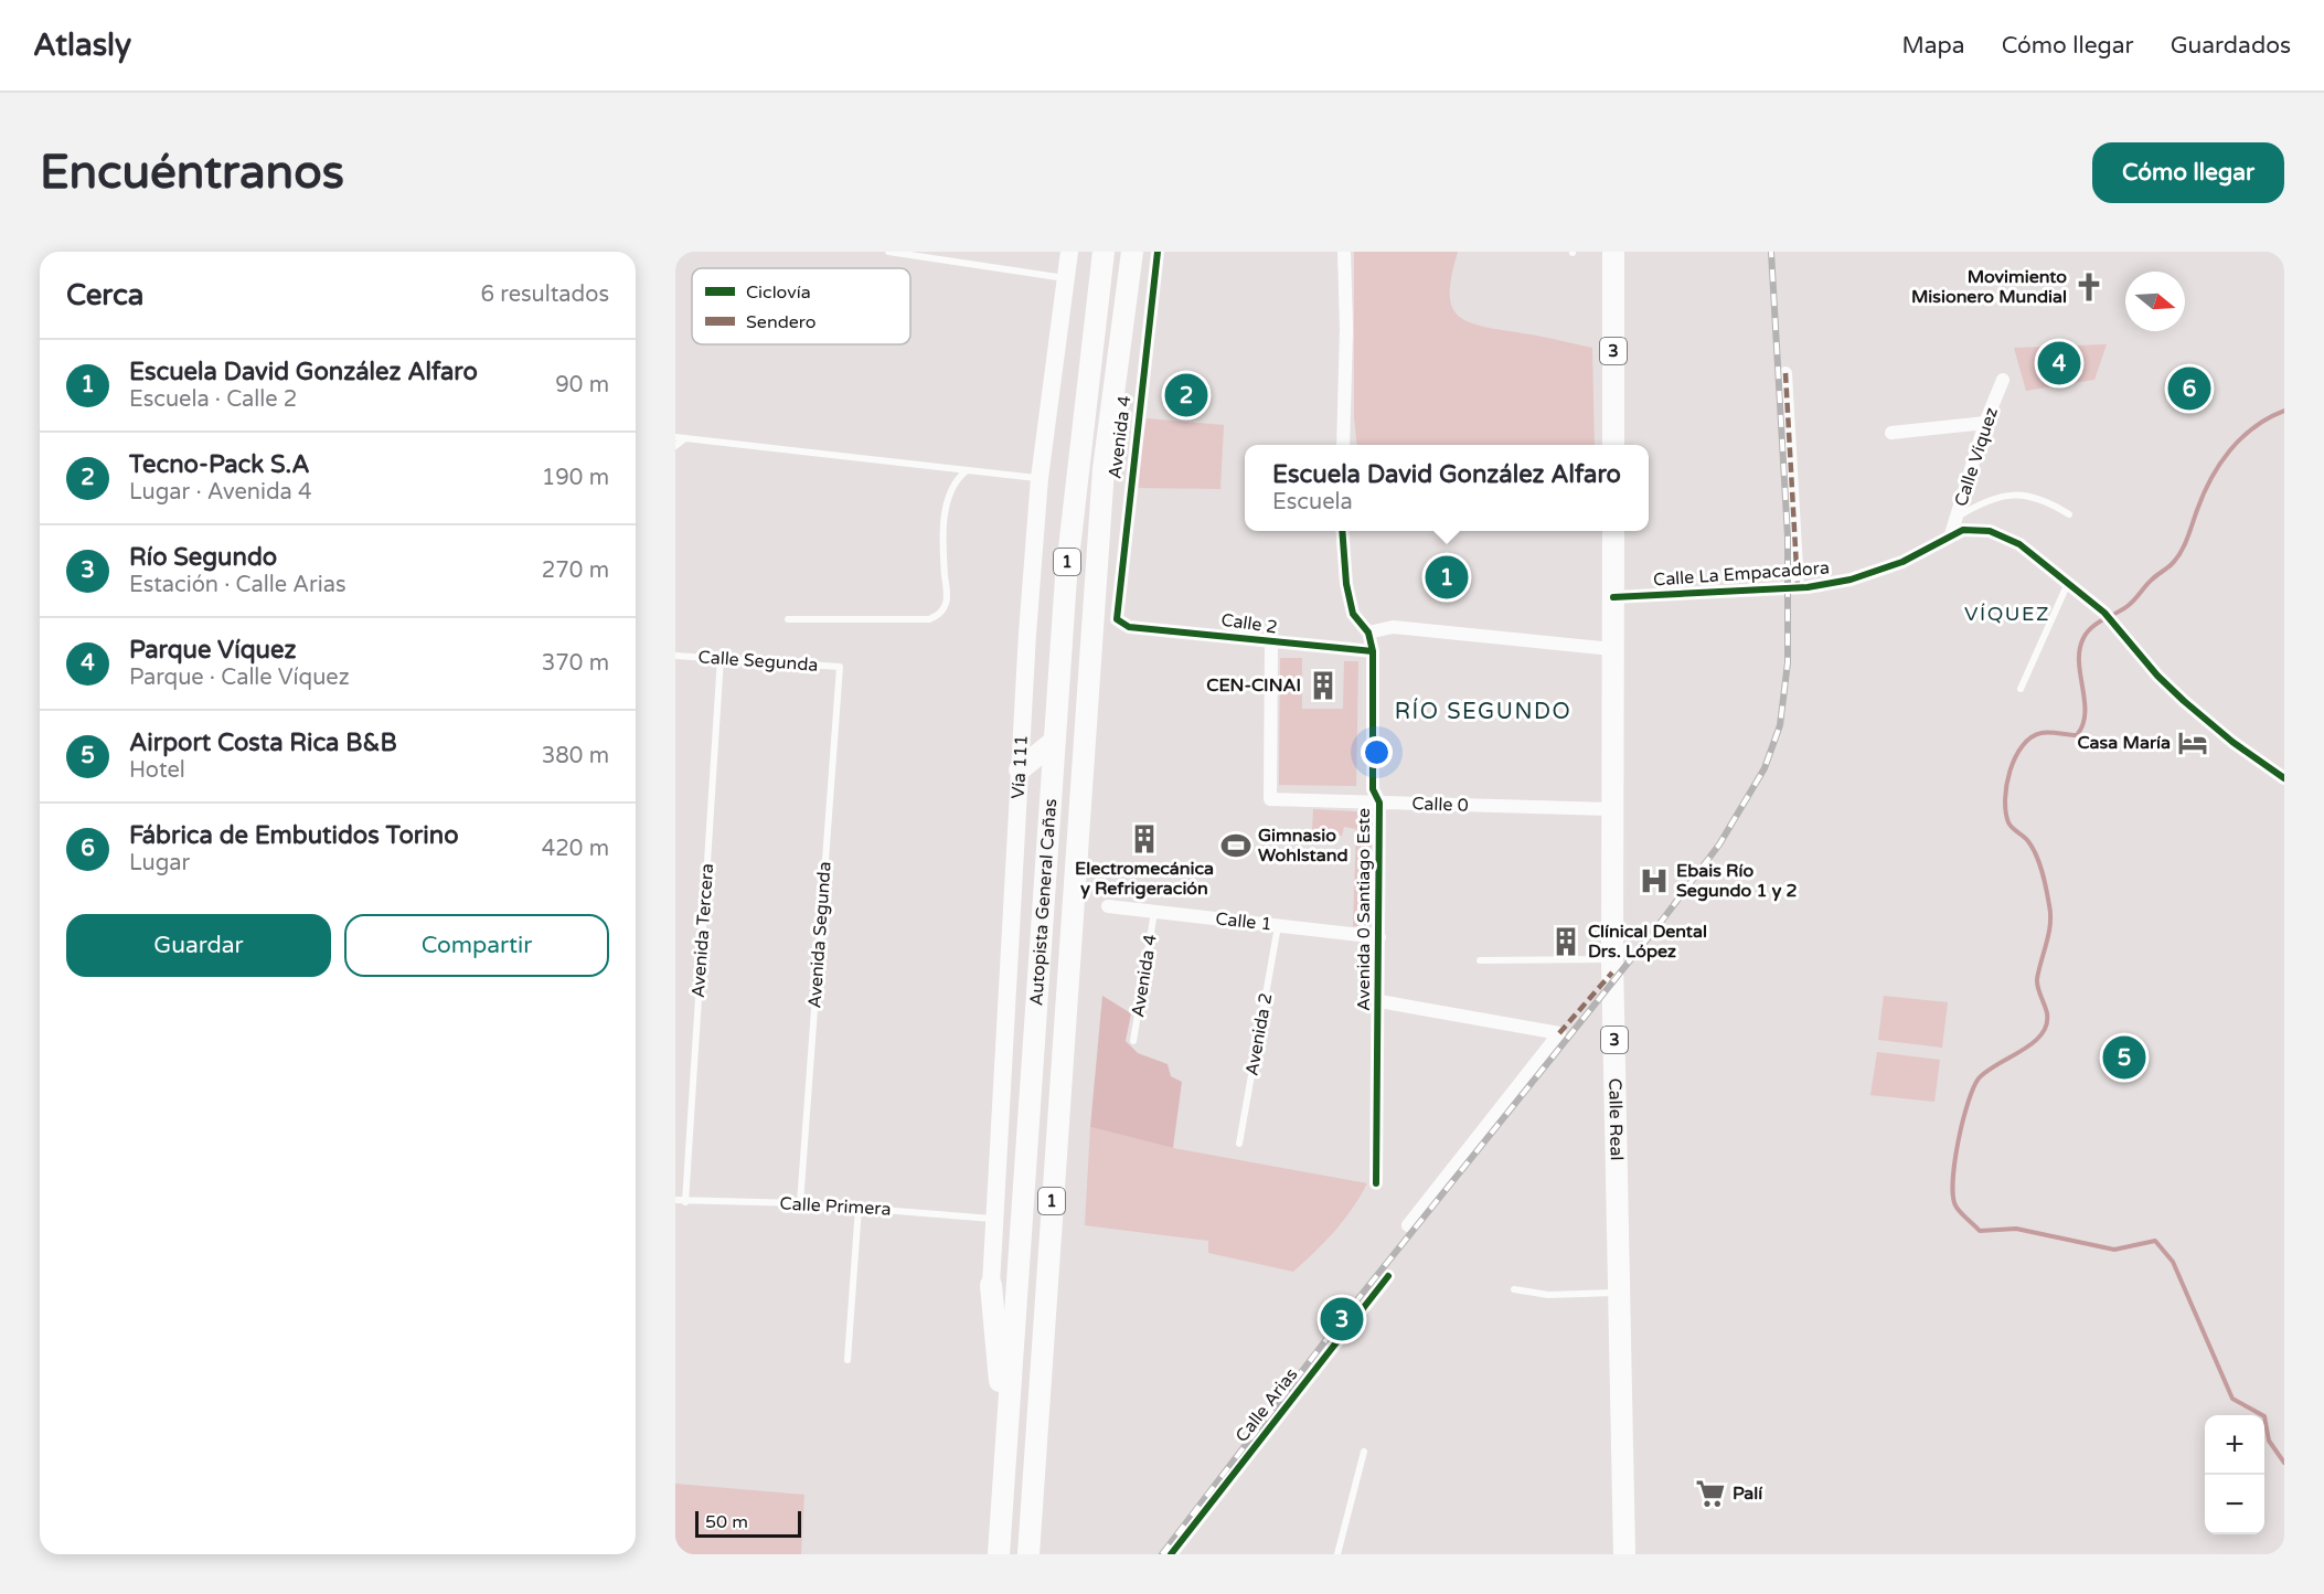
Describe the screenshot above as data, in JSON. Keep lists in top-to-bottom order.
{
  "streets": {
    "main road": [
      "3",
      "1",
      "Vía 111",
      "Autopista General Cañas",
      "Calle Real"
    ],
    "street": [
      "Avenida 4",
      "Calle Víquez",
      "Calle La Empacadora",
      "Calle 2",
      "Calle 0",
      "Avenida 0 Santiago Este",
      "Calle 1",
      "Calle Arias"
    ],
    "lane": [
      "Calle Segunda",
      "Avenida Tercera",
      "Avenida Segunda",
      "Avenida 2",
      "Calle Primera"
    ]
  },
  "crossings": [
    ["Avenida 4", "Calle 2"],
    ["Avenida 4", "Calle 1"],
    ["Calle Víquez", "Calle La Empacadora"],
    ["Calle La Empacadora", "Calle Real"],
    ["Calle 2", "Calle 0"],
    ["Calle 2", "Avenida 0 Santiago Este"],
    ["Calle Segunda", "Avenida Tercera"],
    ["Calle Segunda", "Avenida Segunda"],
    ["Vía 111", "Calle Primera"],
    ["Calle 0", "Avenida 0 Santiago Este"],
    ["Calle 0", "Calle Real"],
    ["Avenida 0 Santiago Este", "Calle 1"],
    ["Calle 1", "Avenida 2"],
    ["Avenida Tercera", "Calle Primera"],
    ["Avenida Segunda", "Calle Primera"]
  ],
  "districts": ["VÍQUEZ", "RÍO SEGUNDO"],
  "places": {
    "church": ["Movimiento Misionero Mundial"],
    "building": ["CEN-CINAI", "Electromecánica y Refrigeración", "Clínical Dental Drs. López"],
    "hotel": ["Casa María"],
    "sports": ["Gimnasio Wohlstand"],
    "hospital": ["Ebais Río Segundo 1 y 2"],
    "supermarket": ["Palí"]
  },
  "legend": ["Ciclovía", "Sendero"],
  "scale_bar": "50 m",
  "north": "right",
  "page": {
    "header": "Atlasly",
    "nav": ["Mapa", "Cómo llegar", "Guardados"],
    "buttons": [
      "Cómo llegar",
      ["Guardar", "Compartir"]
    ],
    "title": "Encuéntranos",
    "heading": ["Cerca", "6 resultados"],
    "list": [
      {
        "mark": "1",
        "name": "Escuela David González Alfaro",
        "note": "Escuela · Calle 2",
        "value": "90 m"
      },
      {
        "mark": "2",
        "name": "Tecno-Pack S.A",
        "note": "Lugar · Avenida 4",
        "value": "190 m"
      },
      {
        "mark": "3",
        "name": "Río Segundo",
        "note": "Estación · Calle Arias",
        "value": "270 m"
      },
      {
        "mark": "4",
        "name": "Parque Víquez",
        "note": "Parque · Calle Víquez",
        "value": "370 m"
      },
      {
        "mark": "5",
        "name": "Airport Costa Rica B&B",
        "note": "Hotel",
        "value": "380 m"
      },
      {
        "mark": "6",
        "name": "Fábrica de Embutidos Torino",
        "note": "Lugar",
        "value": "420 m"
      }
    ],
    "pins": [
      "4",
      "6",
      "2",
      "1",
      "5",
      "3"
    ],
    "popup": ["Escuela David González Alfaro", "Escuela"],
    "map_buttons": ["+", "−"],
    "scale": "50 m"
  }
}
